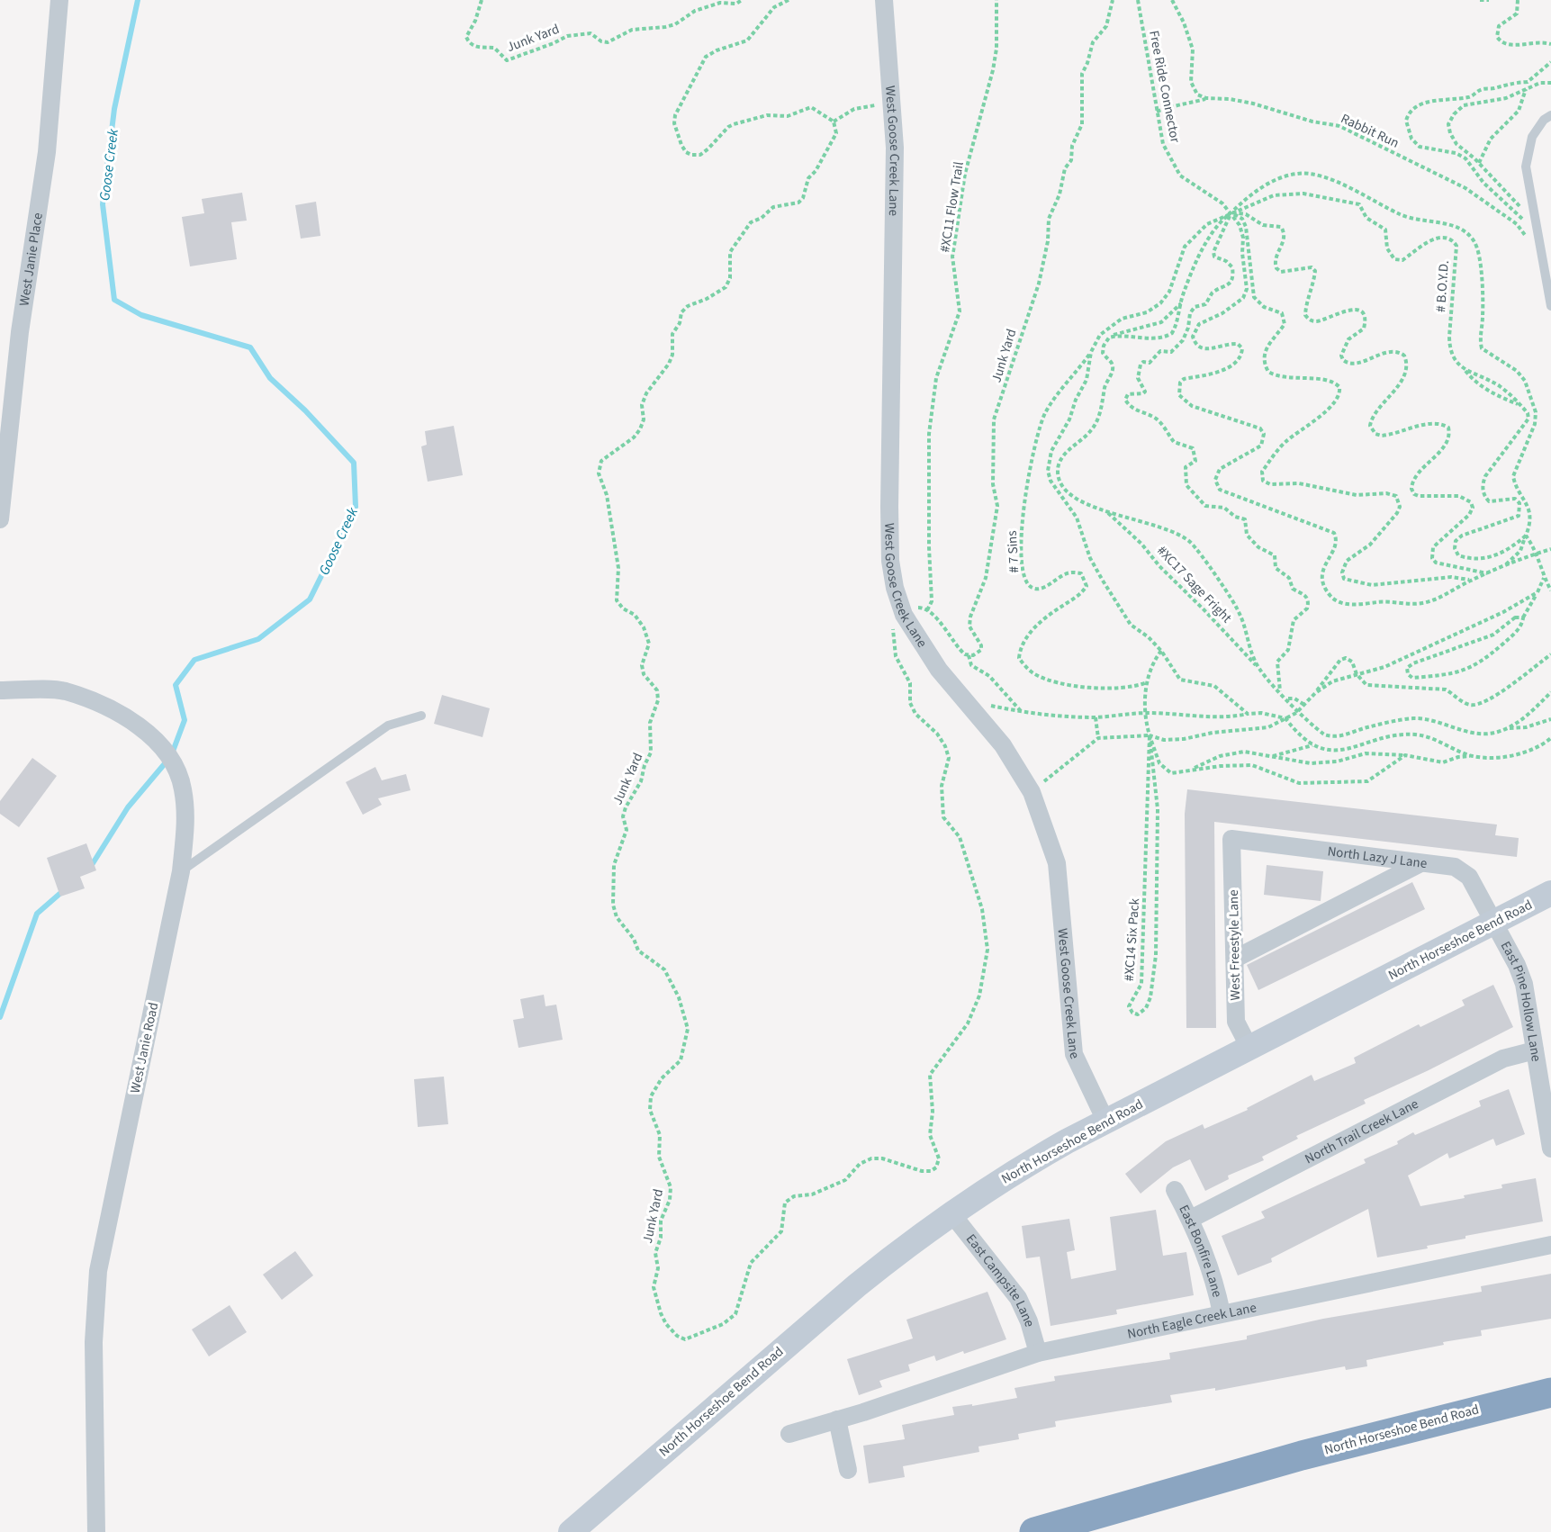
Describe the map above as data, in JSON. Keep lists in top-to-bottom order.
{
  "streets": {
    "highway": ["North Horseshoe Bend Road"],
    "street": [
      "West Goose Creek Lane",
      "West Janie Place",
      "North Lazy J Lane",
      "West Freestyle Lane",
      "East Pine Hollow Lane",
      "West Janie Road",
      "North Trail Creek Lane",
      "East Bonfire Lane",
      "East Campsite Lane",
      "North Eagle Creek Lane"
    ],
    "path": [
      "Junk Yard",
      "Free Ride Connector",
      "Rabbit Run",
      "#XC11 Flow Trail",
      "# B.O.Y.D.",
      "# 7 Sins",
      "#XC17 Sage Fright",
      "#XC14 Six Pack"
    ]
  },
  "crossings": [
    ["Junk Yard", "West Goose Creek Lane"],
    ["Junk Yard", "#XC11 Flow Trail"],
    ["Free Ride Connector", "Rabbit Run"],
    ["Free Ride Connector", "# B.O.Y.D."],
    ["West Goose Creek Lane", "North Horseshoe Bend Road"],
    ["North Lazy J Lane", "North Horseshoe Bend Road"],
    ["North Lazy J Lane", "West Freestyle Lane"],
    ["North Lazy J Lane", "East Pine Hollow Lane"],
    ["North Horseshoe Bend Road", "West Freestyle Lane"],
    ["North Horseshoe Bend Road", "East Pine Hollow Lane"],
    ["North Horseshoe Bend Road", "East Campsite Lane"],
    ["East Pine Hollow Lane", "North Trail Creek Lane"],
    ["North Trail Creek Lane", "East Bonfire Lane"],
    ["East Bonfire Lane", "North Eagle Creek Lane"],
    ["East Campsite Lane", "North Eagle Creek Lane"]
  ],
  "water": ["Goose Creek"]
}
